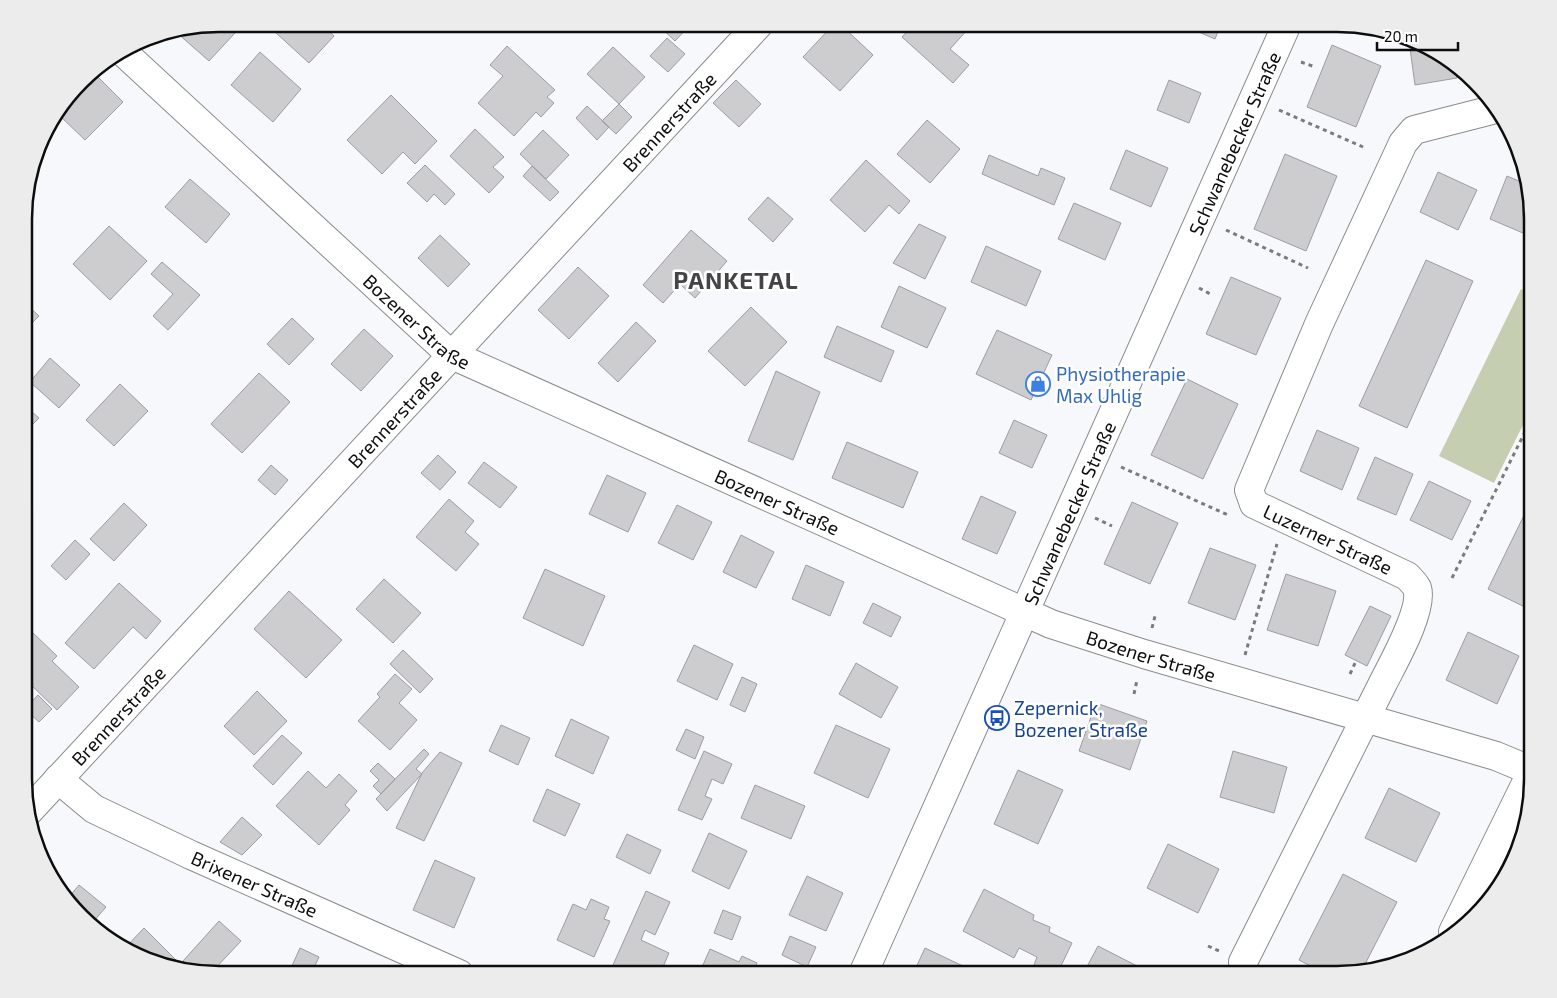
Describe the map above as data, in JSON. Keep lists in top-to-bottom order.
{
  "streets": {
    "street": [
      "Brennerstraße",
      "Schwanebecker Straße",
      "Bozener Straße",
      "Luzerner Straße",
      "Brixener Straße"
    ]
  },
  "crossings": [
    ["Brennerstraße", "Bozener Straße"],
    ["Brennerstraße", "Brixener Straße"],
    ["Schwanebecker Straße", "Bozener Straße"],
    ["Bozener Straße", "Luzerner Straße"]
  ],
  "districts": ["PANKETAL"],
  "places": {
    "shop": ["Physiotherapie Max Uhlig"],
    "bus stop": ["Zepernick, Bozener Straße"]
  },
  "scale_bar": "20 m"
}
